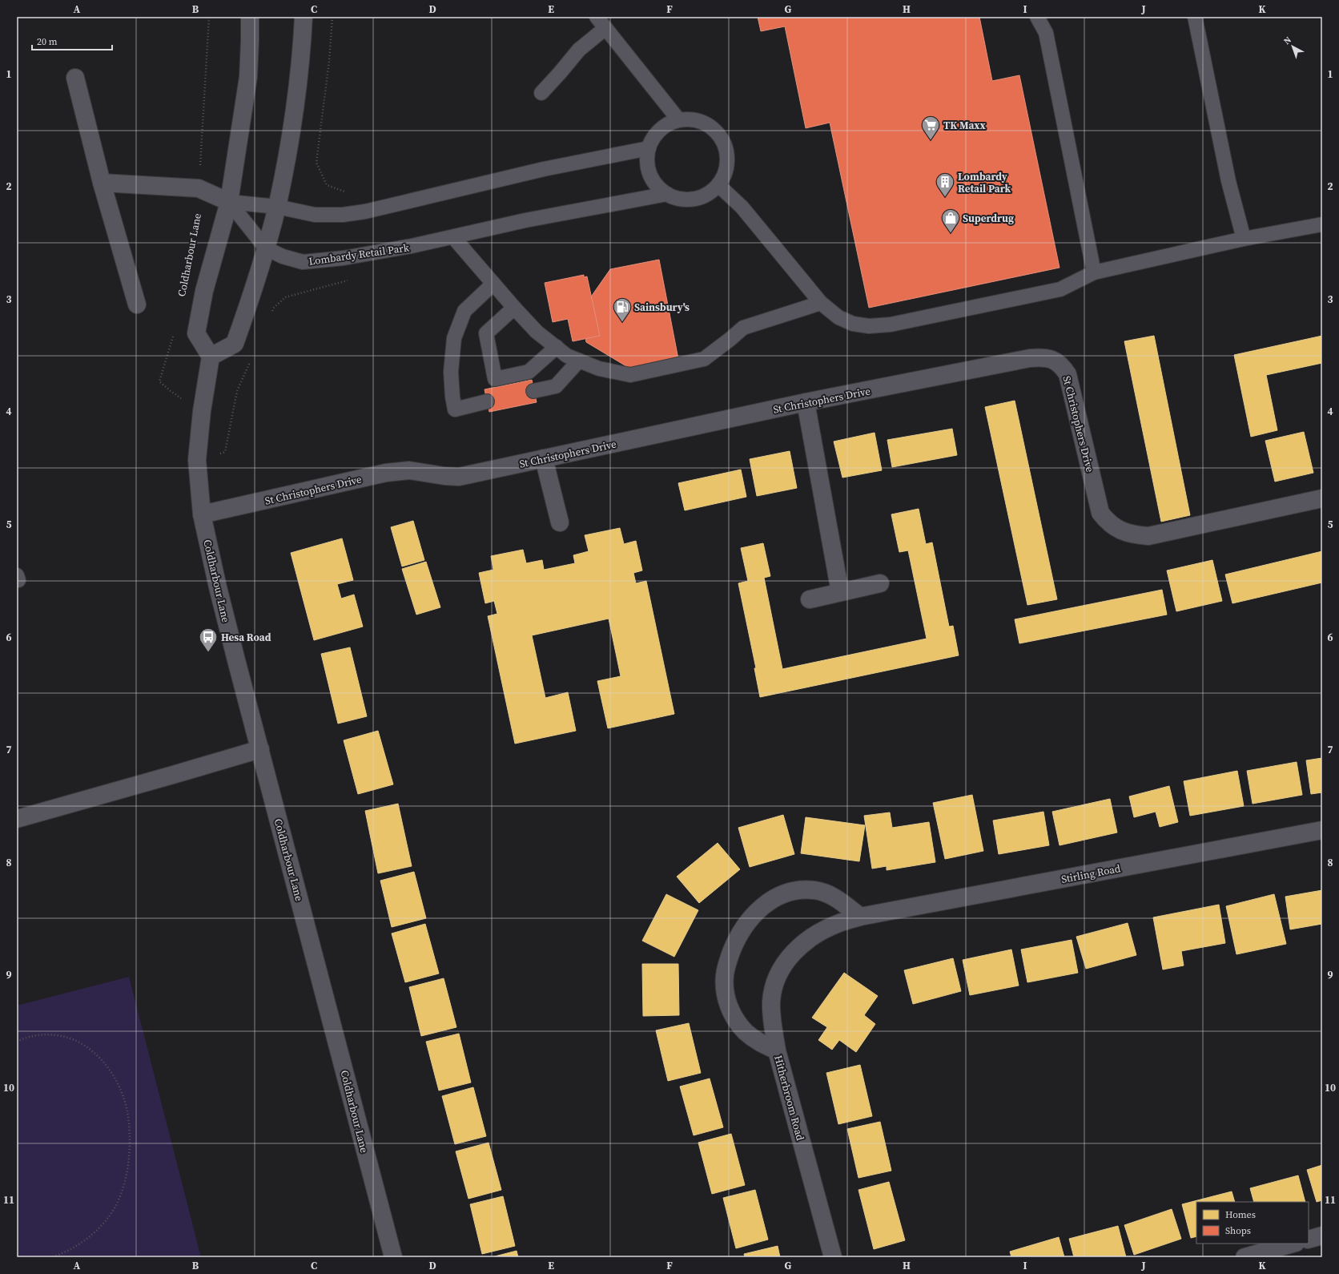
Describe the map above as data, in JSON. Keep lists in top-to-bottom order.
{
  "streets": {
    "street": [
      "Coldharbour Lane",
      "St Christophers Drive",
      "Stirling Road",
      "Hitherbroom Road"
    ],
    "lane": ["Lombardy Retail Park"]
  },
  "crossings": [
    ["Coldharbour Lane", "St Christophers Drive"],
    ["Stirling Road", "Hitherbroom Road"]
  ],
  "places": {
    "supermarket": ["TK Maxx"],
    "building": ["Lombardy Retail Park"],
    "shop": ["Superdrug"],
    "fuel station": ["Sainsbury's"],
    "bus stop": ["Hesa Road"]
  },
  "legend": ["Homes", "Shops"],
  "scale_bar": "20 m",
  "north": "top left",
  "grid": {
    "columns": [
      "A",
      "B",
      "C",
      "D",
      "E",
      "F",
      "G",
      "H",
      "I",
      "J",
      "K"
    ],
    "rows": [
      "1",
      "2",
      "3",
      "4",
      "5",
      "6",
      "7",
      "8",
      "9",
      "10",
      "11"
    ]
  }
}
